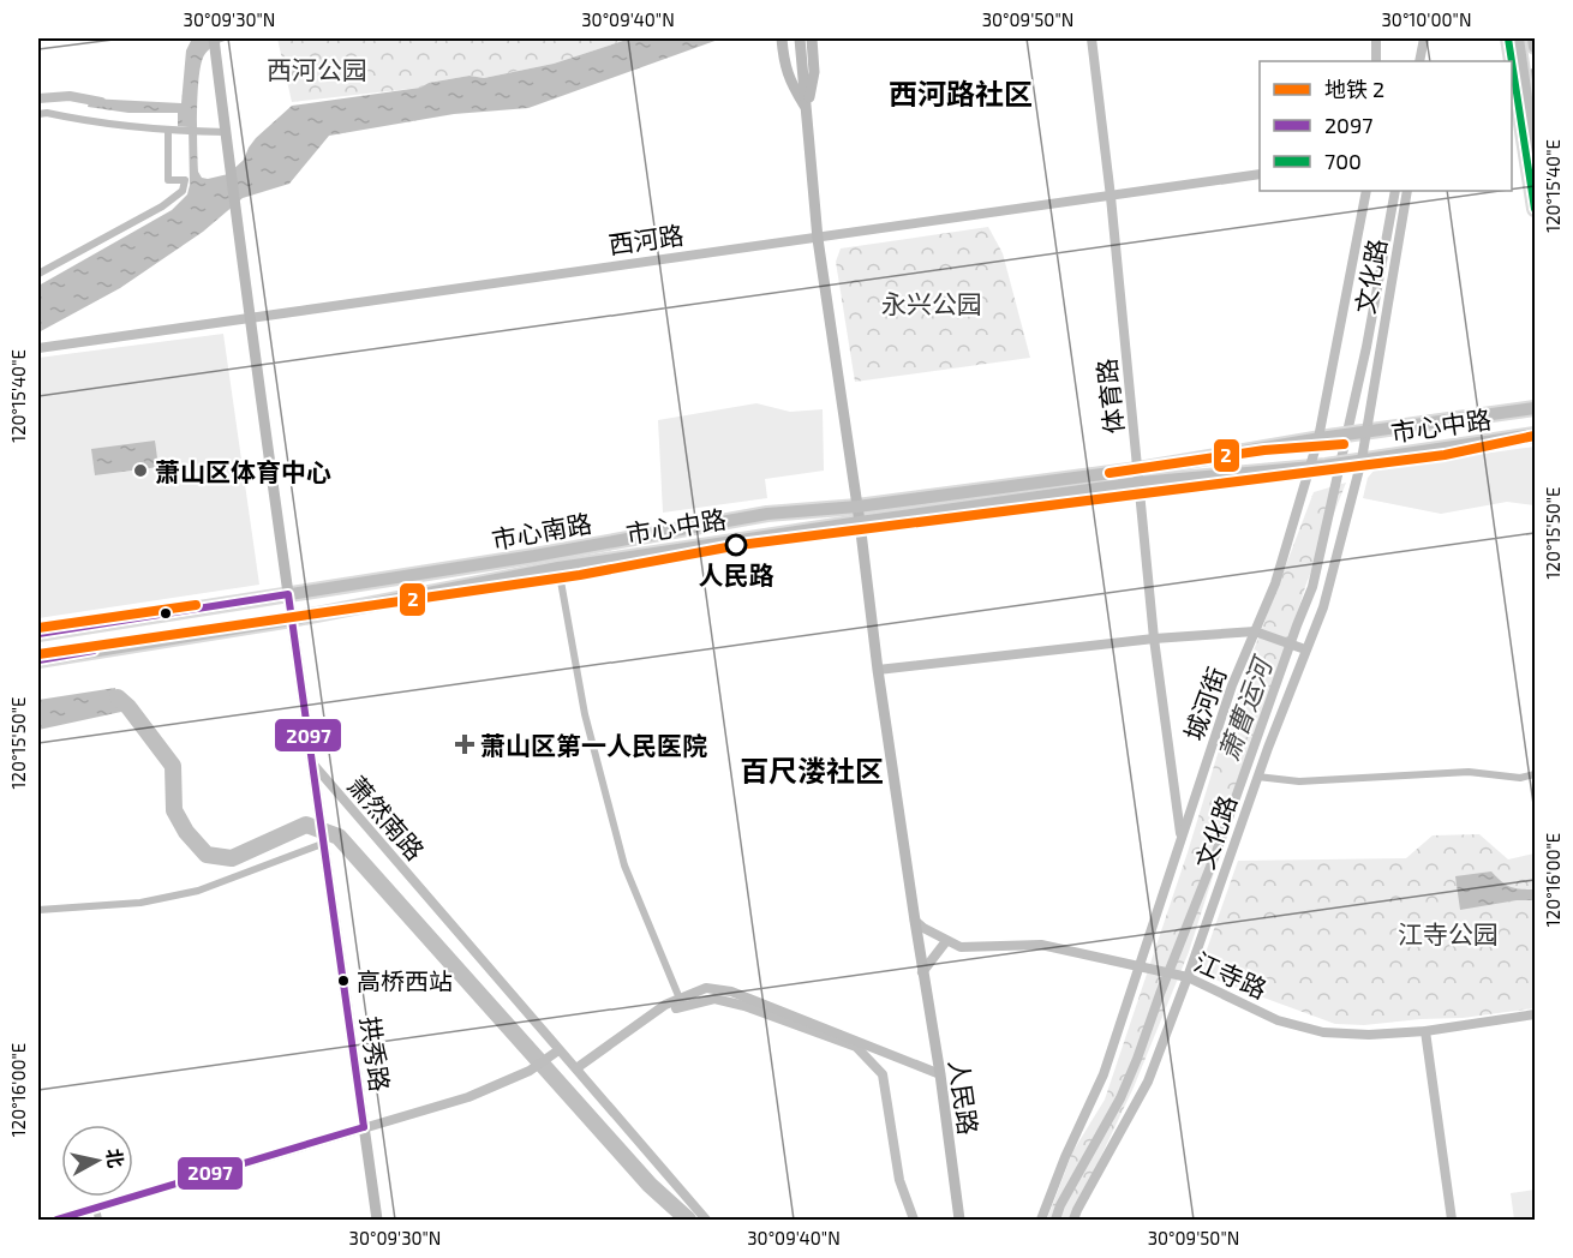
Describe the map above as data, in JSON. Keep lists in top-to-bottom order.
{
  "streets": {
    "main road": [
      "市心中路",
      "市心南路",
      "萧然南路",
      "拱秀路",
      "人民路"
    ],
    "street": [
      "西河路",
      "文化路",
      "体育路",
      "城河街",
      "江寺路"
    ]
  },
  "crossings": [
    ["西河路", "体育路"],
    ["西河路", "萧然南路"],
    ["西河路", "人民路"],
    ["文化路", "市心中路"],
    ["文化路", "江寺路"],
    ["体育路", "市心中路"],
    ["体育路", "市心南路"],
    ["体育路", "城河街"],
    ["市心中路", "市心南路"],
    ["市心中路", "城河街"],
    ["市心中路", "萧然南路"],
    ["市心中路", "人民路"],
    ["市心南路", "萧然南路"],
    ["市心南路", "人民路"],
    ["城河街", "江寺路"],
    ["萧然南路", "拱秀路"],
    ["江寺路", "人民路"]
  ],
  "districts": ["西河路社区", "百尺溇社区"],
  "water": ["萧曹运河"],
  "parks": ["西河公园", "永兴公园", "江寺公园"],
  "places": {
    "other": ["萧山区体育中心", "人民路", "高桥西站"],
    "health": ["萧山区第一人民医院"]
  },
  "lines": ["transit line 700", "metro line 2", "transit line 2097"],
  "legend": ["地铁 2", "2097", "700"],
  "north": "right",
  "coordinates": [
    "30°09'30\"N",
    "30°09'40\"N",
    "30°09'50\"N",
    "30°10'00\"N",
    "120°15'40\"E",
    "120°15'50\"E",
    "120°16'00\"E"
  ]
}
